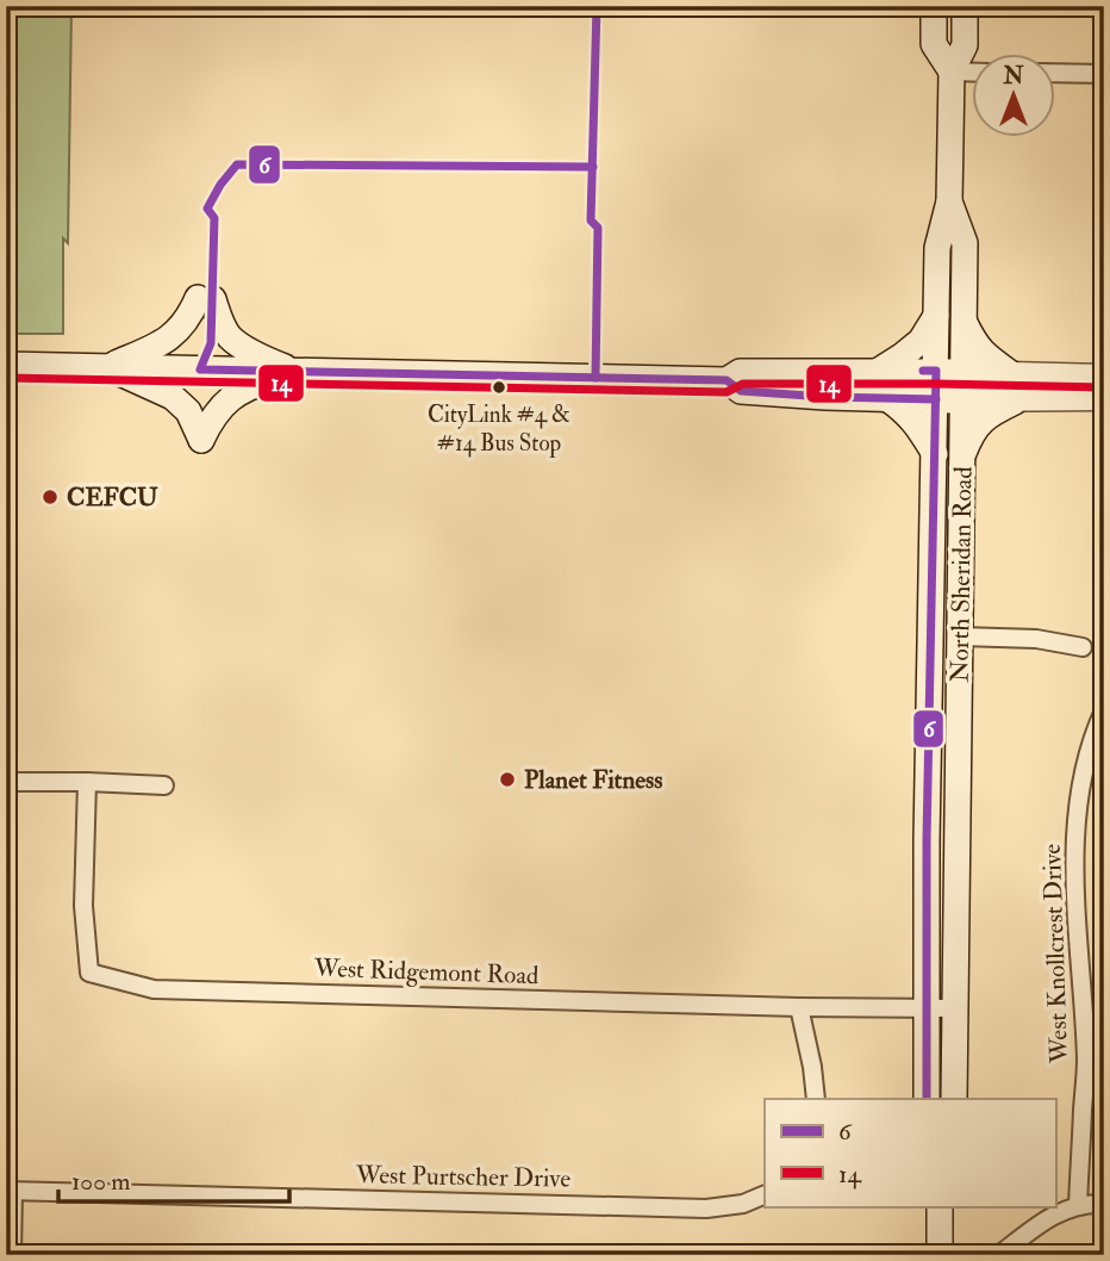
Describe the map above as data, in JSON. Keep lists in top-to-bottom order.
{
  "streets": {
    "main road": ["North Sheridan Road"],
    "street": ["West Knollcrest Drive", "West Ridgemont Road", "West Purtscher Drive"]
  },
  "crossings": [
    ["North Sheridan Road", "West Ridgemont Road"]
  ],
  "places": ["CityLink #4 & #14 Bus Stop", "CEFCU", "Planet Fitness"],
  "lines": ["transit line 6", "transit line 14"],
  "legend": ["6", "14"],
  "scale_bar": "100 m",
  "north": "top"
}
